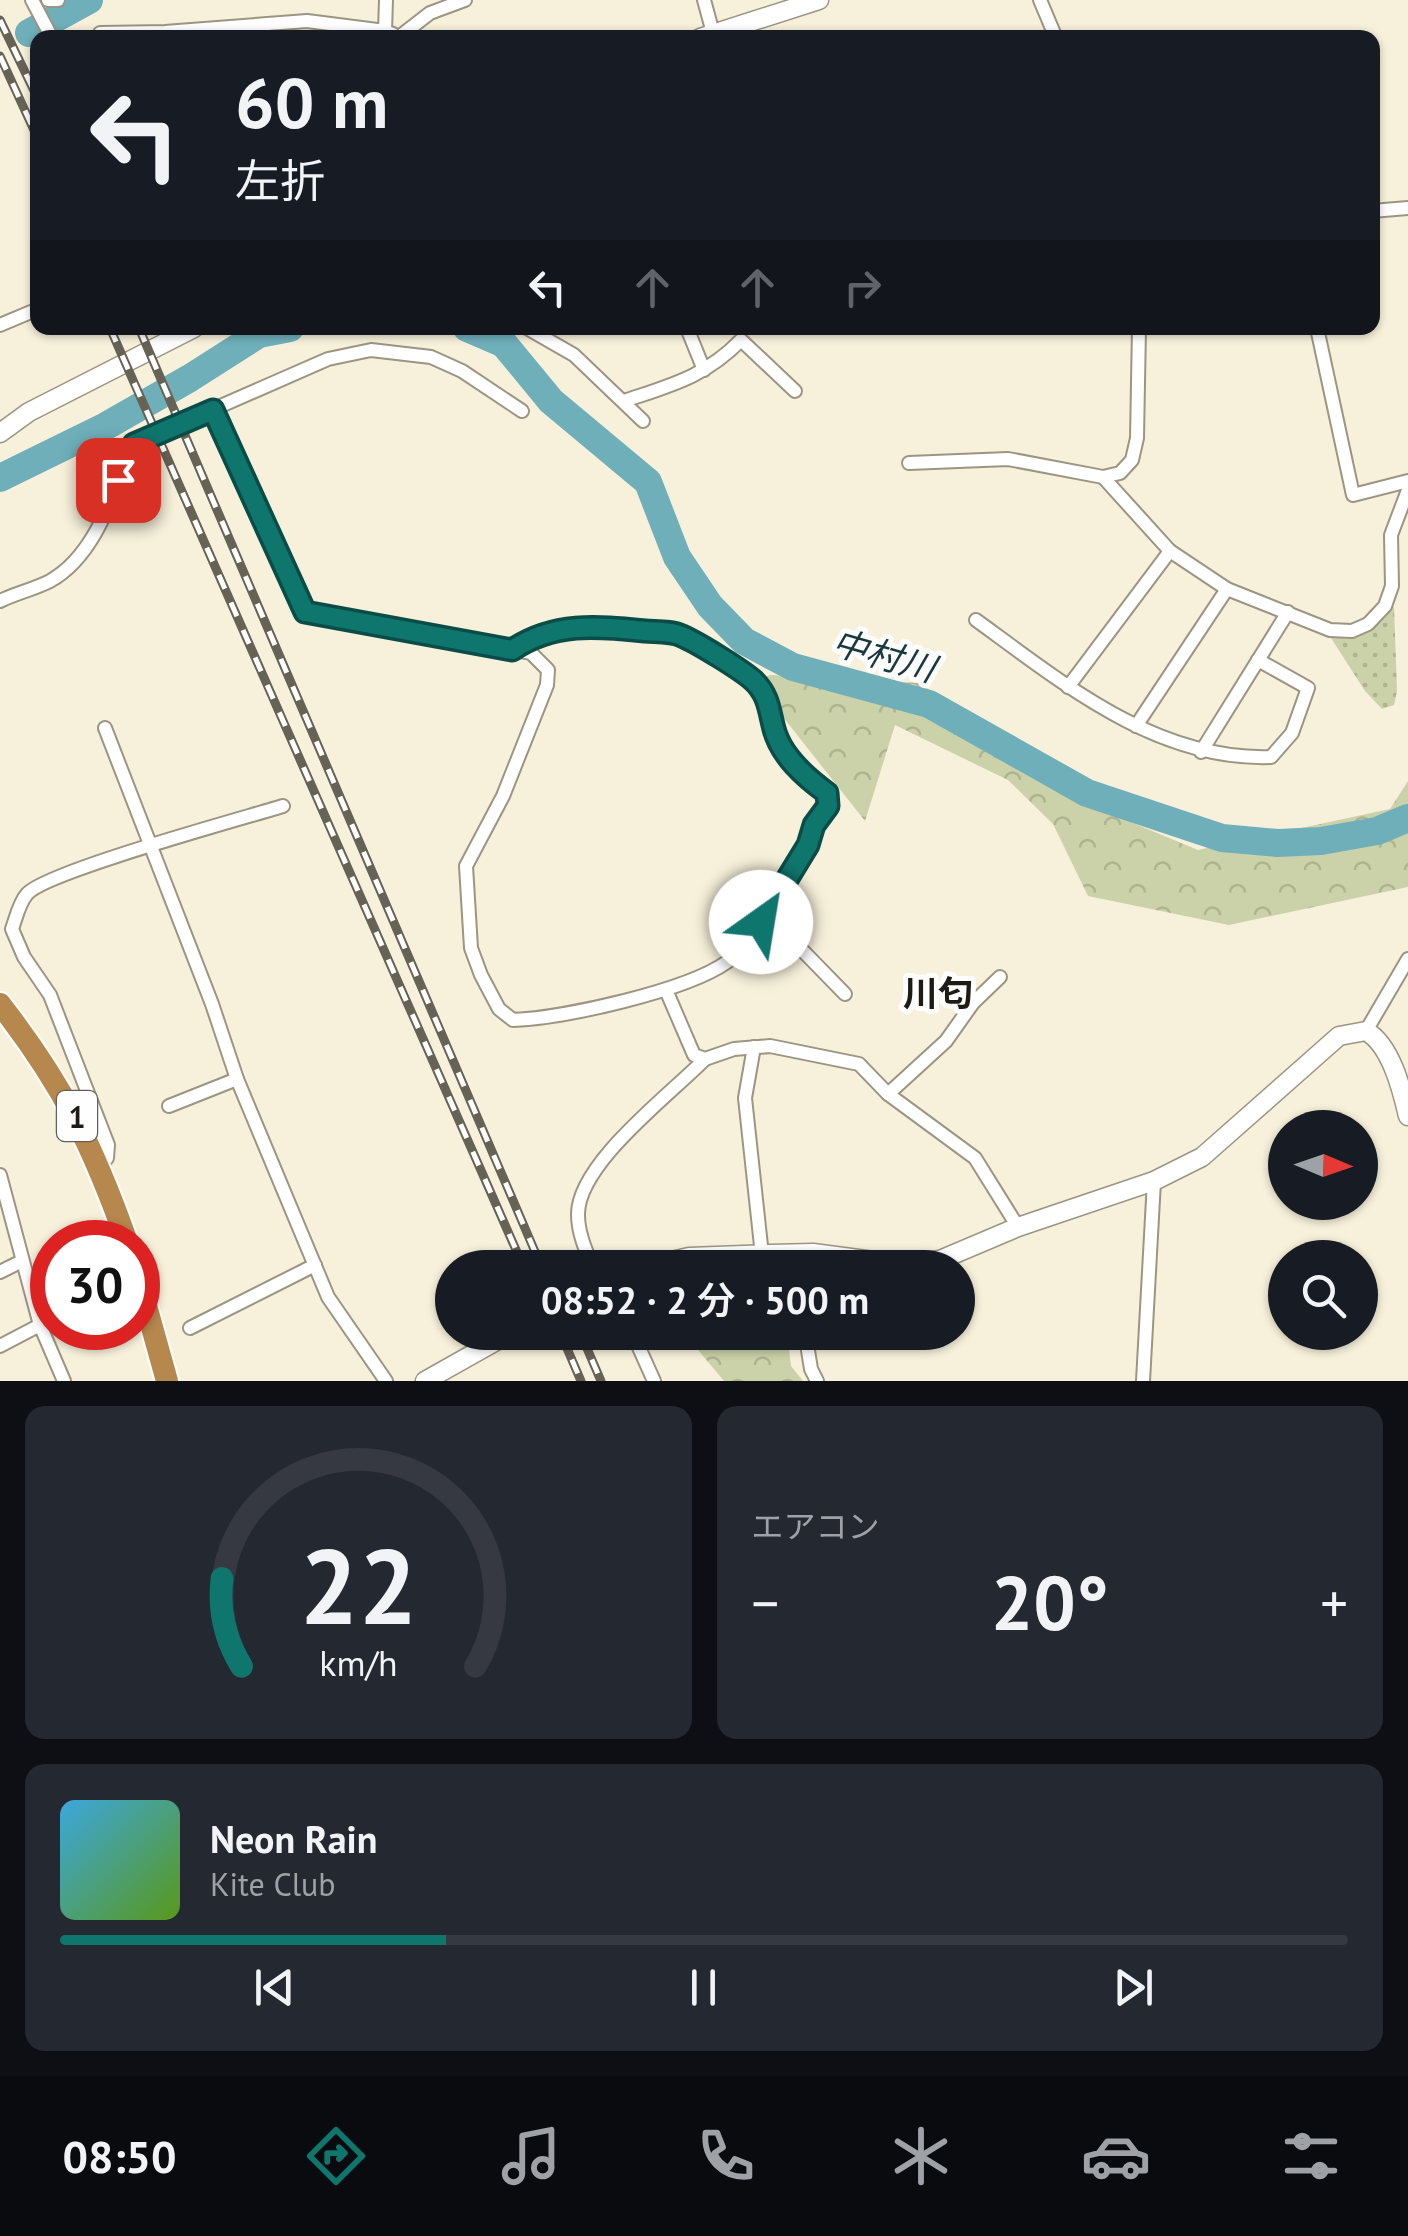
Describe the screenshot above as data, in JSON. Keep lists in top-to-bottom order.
{
  "streets": {
    "highway": ["1"]
  },
  "districts": ["川匂"],
  "water": ["中村川"],
  "north": "right",
  "page": {
    "turn": ["60 m", "左折"],
    "limit": "30",
    "trip": "08:52 · 2 分 · 500 m",
    "tile": "エアコン",
    "heat": ["−", "20°", "+"],
    "song": ["Neon Rain", "Kite Club"],
    "tabs": "08:50",
    "gauge": ["22", "km/h"]
  }
}
